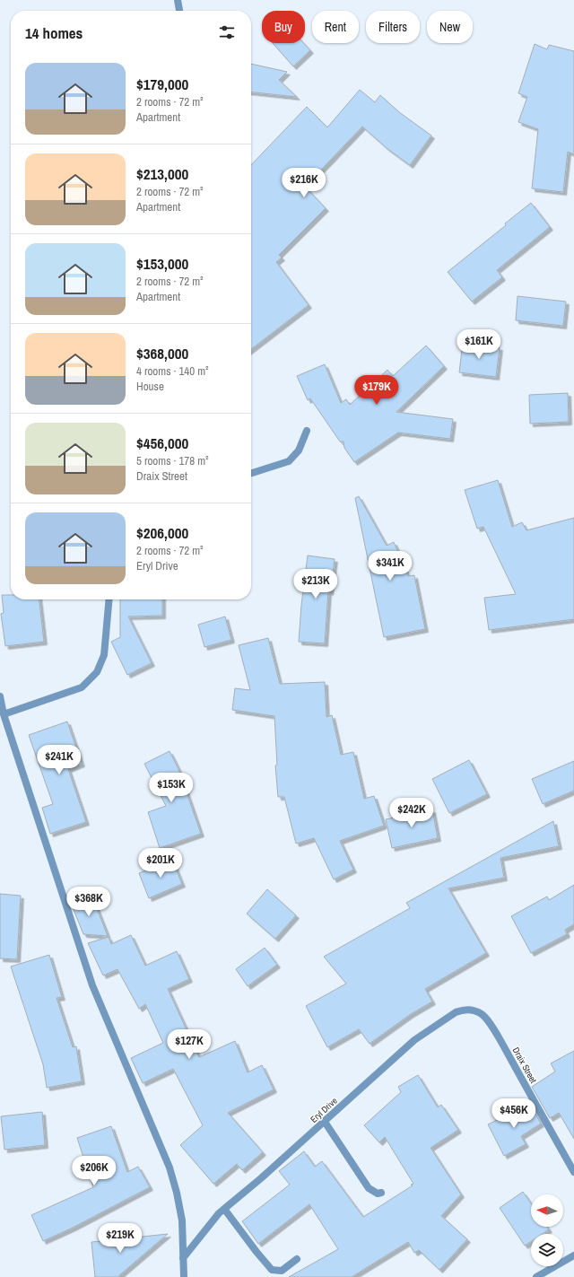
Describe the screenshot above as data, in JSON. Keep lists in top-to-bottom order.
{
  "streets": {
    "street": ["Draix Street", "Eryl Drive"]
  },
  "crossings": [
    ["Draix Street", "Eryl Drive"]
  ],
  "north": "left",
  "page": {
    "chip": [
      "Buy",
      "Rent",
      "Filters",
      "New"
    ],
    "heading": "14 homes",
    "list": [
      {
        "name": "$179,000",
        "note": "2 rooms · 72 m² · Apartment"
      },
      {
        "name": "$213,000",
        "note": "2 rooms · 72 m² · Apartment"
      },
      {
        "name": "$153,000",
        "note": "2 rooms · 72 m² · Apartment"
      },
      {
        "name": "$368,000",
        "note": "4 rooms · 140 m² · House"
      },
      {
        "name": "$456,000",
        "note": "5 rooms · 178 m² · Draix Street"
      },
      {
        "name": "$206,000",
        "note": "2 rooms · 72 m² · Eryl Drive"
      }
    ],
    "price": [
      "$216K",
      "$161K",
      "$179K",
      "$341K",
      "$213K",
      "$241K",
      "$153K",
      "$242K",
      "$201K",
      "$368K",
      "$127K",
      "$456K",
      "$206K",
      "$219K"
    ]
  }
}
